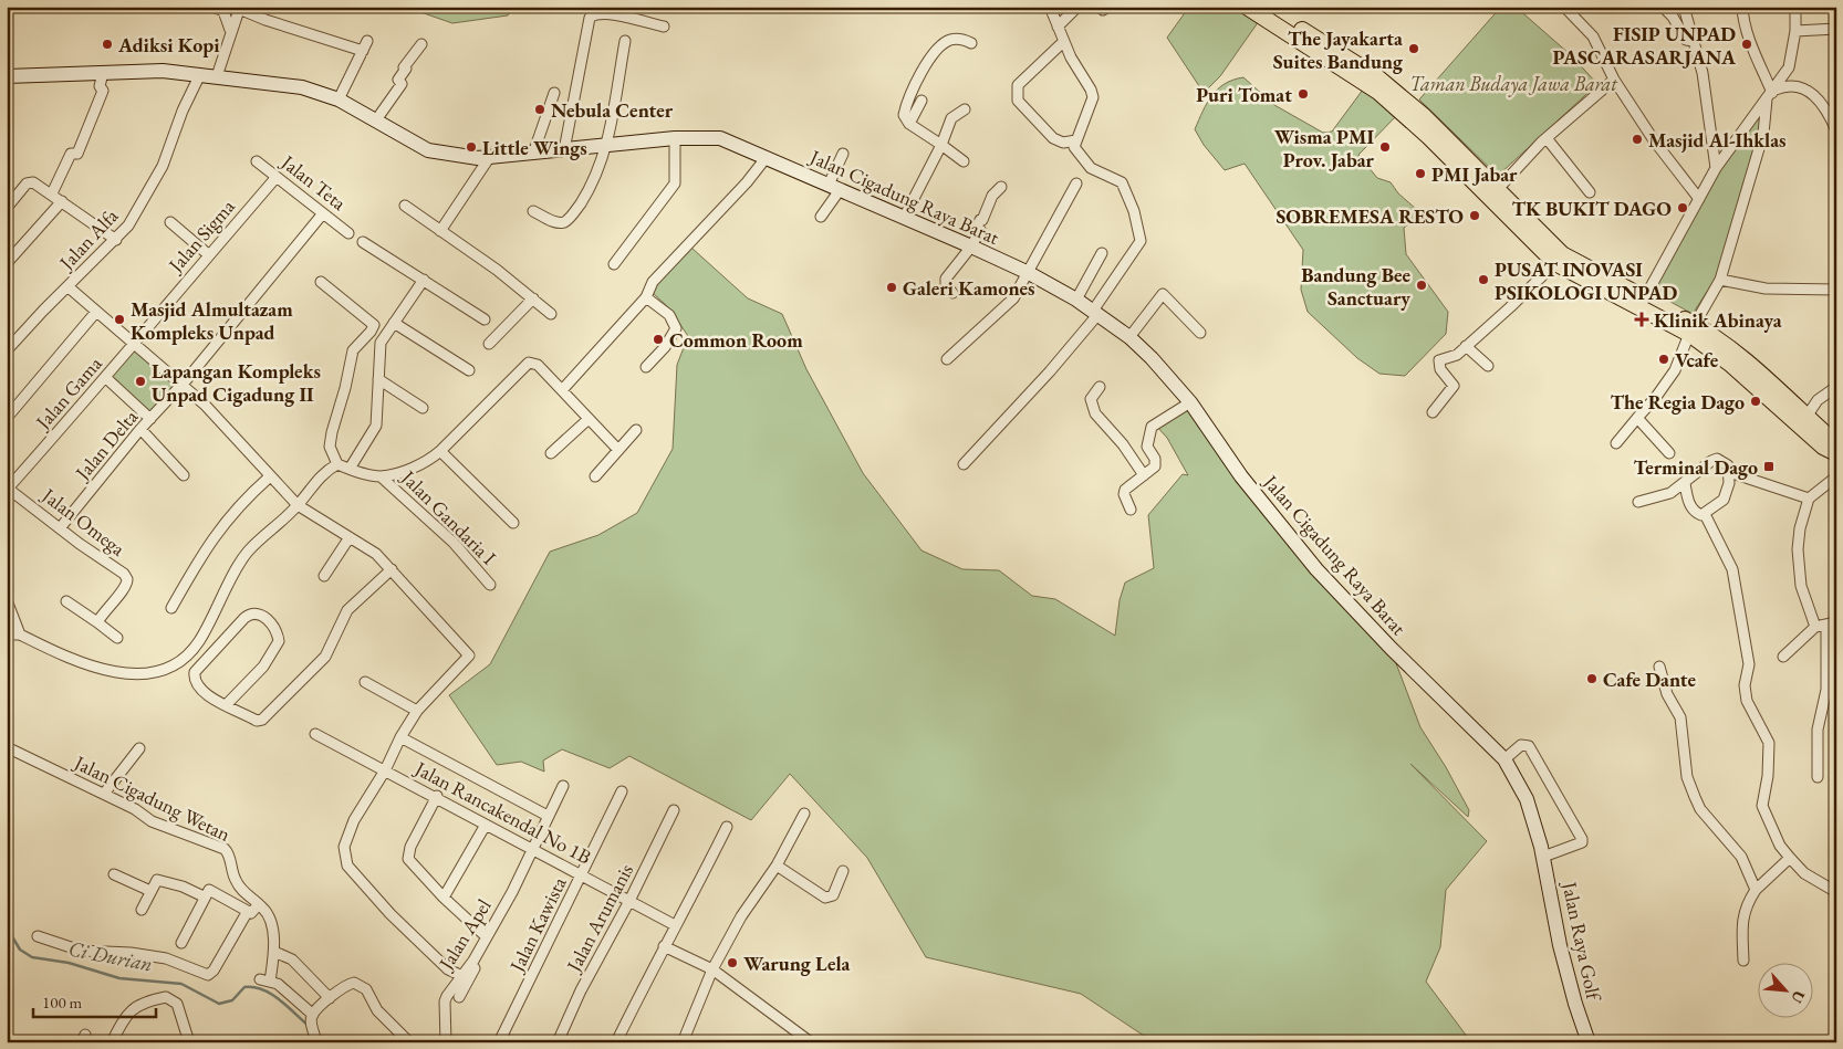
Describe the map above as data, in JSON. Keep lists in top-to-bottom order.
{
  "streets": {
    "street": [
      "Jalan Teta",
      "Jalan Cigadung Raya Barat",
      "Jalan Sigma",
      "Jalan Alfa",
      "Jalan Gama",
      "Jalan Delta",
      "Jalan Gandaria I",
      "Jalan Omega",
      "Jalan Cigadung Wetan",
      "Jalan Rancakendal No 1B",
      "Jalan Arumanis",
      "Jalan Kawista",
      "Jalan Apel",
      "Jalan Raya Golf"
    ]
  },
  "crossings": [
    ["Jalan Teta", "Jalan Sigma"],
    ["Jalan Teta", "Jalan Delta"],
    ["Jalan Cigadung Raya Barat", "Jalan Alfa"],
    ["Jalan Cigadung Raya Barat", "Jalan Raya Golf"],
    ["Jalan Sigma", "Jalan Gama"],
    ["Jalan Gama", "Jalan Omega"],
    ["Jalan Delta", "Jalan Omega"],
    ["Jalan Rancakendal No 1B", "Jalan Arumanis"],
    ["Jalan Rancakendal No 1B", "Jalan Kawista"],
    ["Jalan Rancakendal No 1B", "Jalan Apel"]
  ],
  "water": ["Ci Durian"],
  "parks": ["Taman Budaya Jawa Barat"],
  "places": {
    "other": [
      "Adiksi Kopi",
      "FISIP UNPAD PASCARASARJANA",
      "The Jayakarta Suites Bandung",
      "Puri Tomat",
      "Nebula Center",
      "Masjid Al-Ihklas",
      "Little Wings",
      "Wisma PMI Prov. Jabar",
      "PMI Jabar",
      "TK BUKIT DAGO",
      "SOBREMESA RESTO",
      "PUSAT INOVASI PSIKOLOGI UNPAD",
      "Bandung Bee Sanctuary",
      "Galeri Kamones",
      "Masjid Almultazam Kompleks Unpad",
      "Common Room",
      "Vcafe",
      "Lapangan Kompleks Unpad Cigadung II",
      "The Regia Dago",
      "Cafe Dante",
      "Warung Lela"
    ],
    "health": ["Klinik Abinaya"],
    "transit": ["Terminal Dago"]
  },
  "scale_bar": "100 m",
  "north": "bottom right"
}
